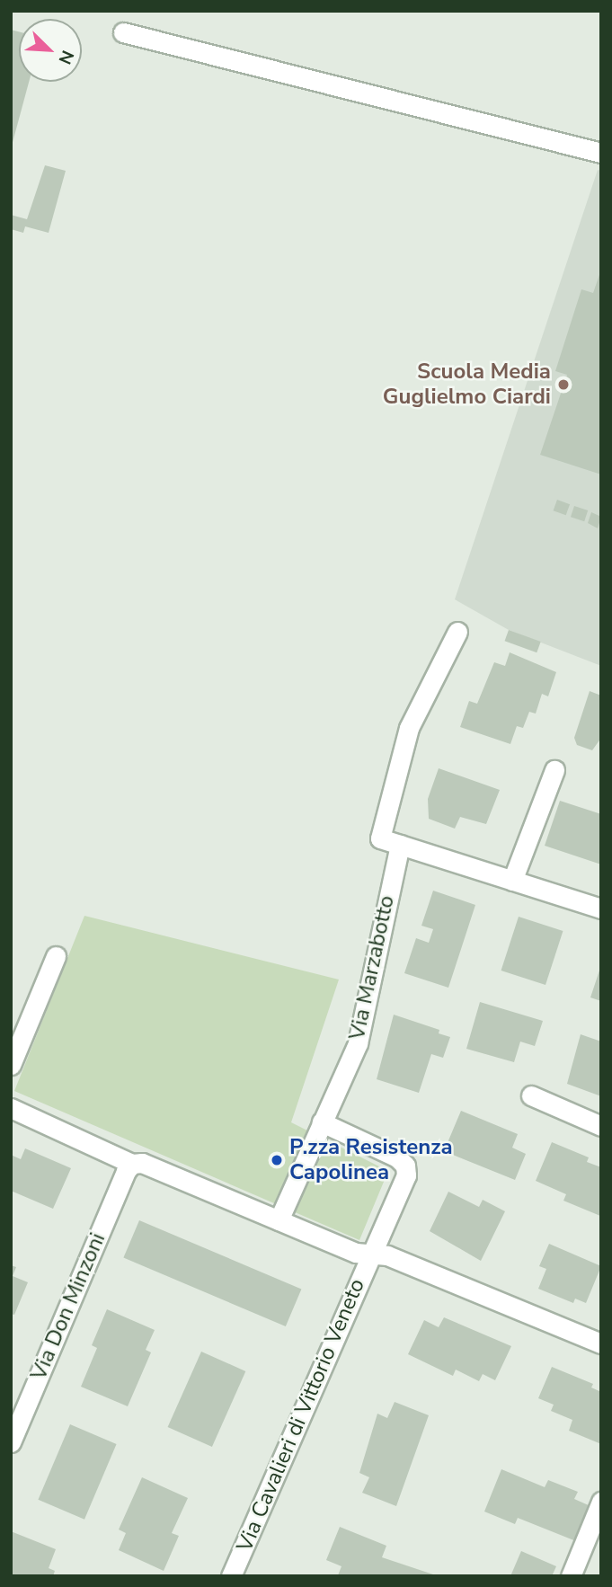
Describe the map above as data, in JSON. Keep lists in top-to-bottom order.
{
  "streets": {
    "street": ["Via Marzabotto", "Via Don Minzoni", "Via Cavalieri di Vittorio Veneto"]
  },
  "crossings": [
    ["Via Marzabotto", "Via Cavalieri di Vittorio Veneto"]
  ],
  "places": ["Scuola Media Guglielmo Ciardi", "P.zza Resistenza Capolinea"],
  "north": "bottom right"
}
